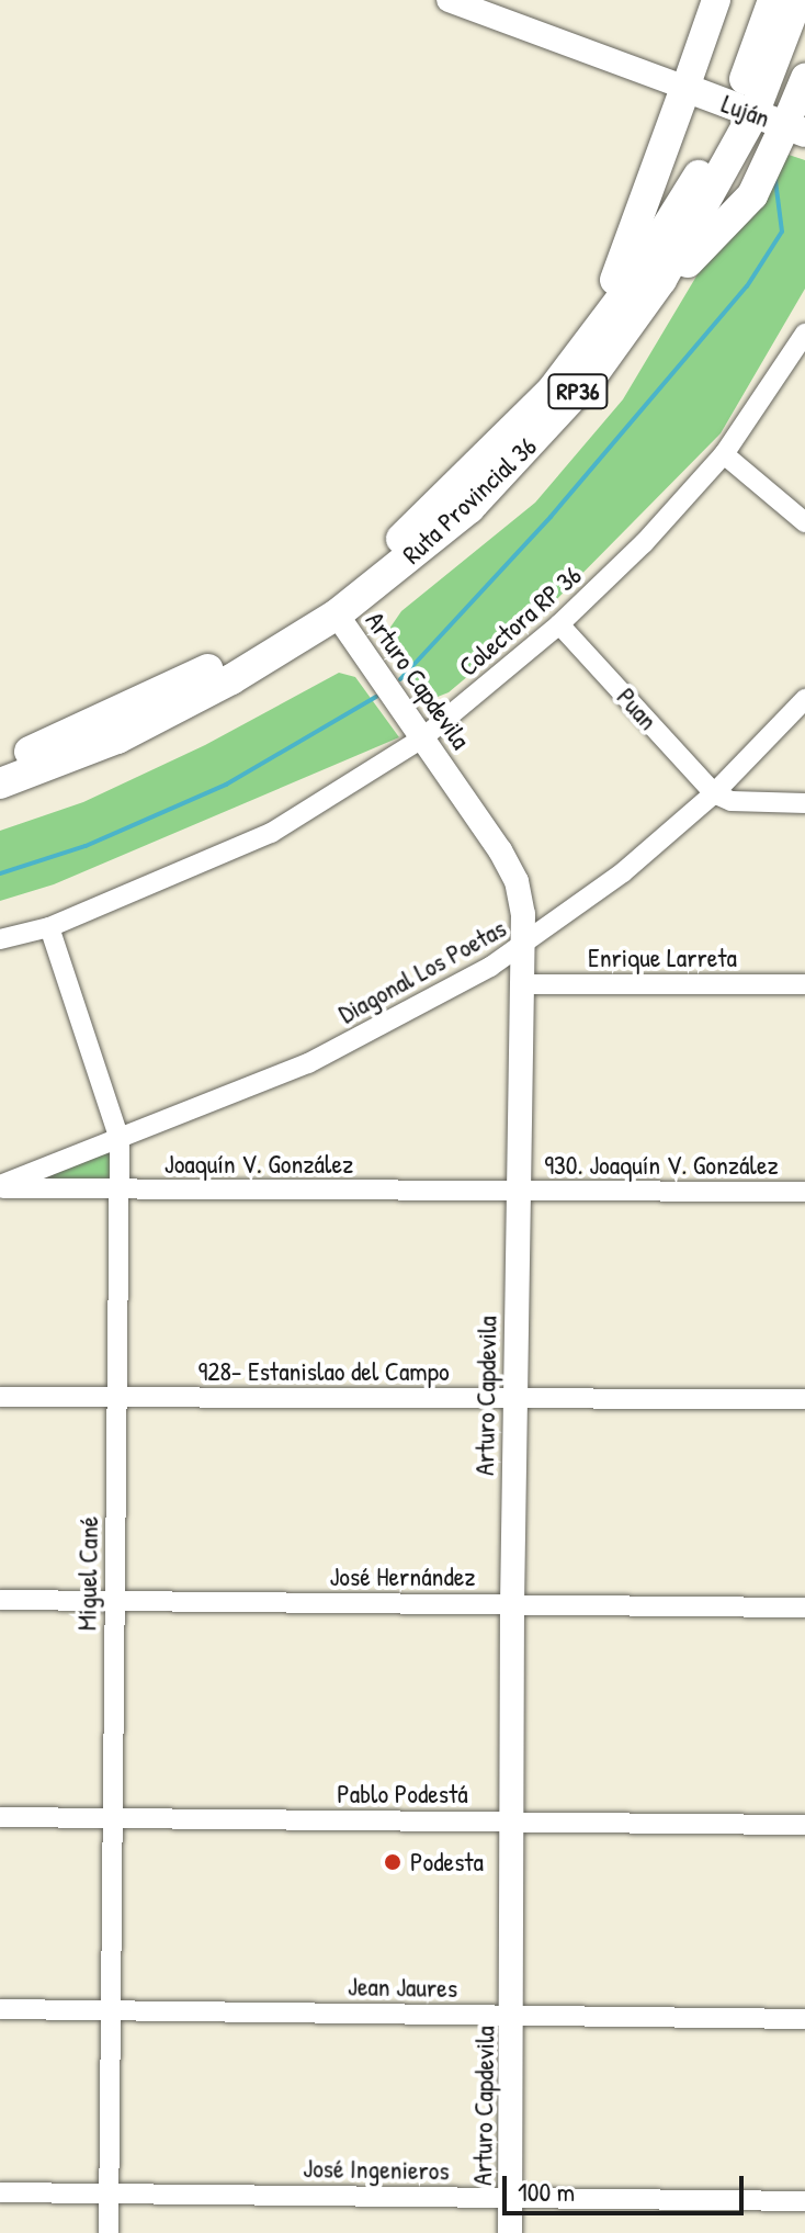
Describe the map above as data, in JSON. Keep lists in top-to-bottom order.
{
  "streets": {
    "main road": ["Luján", "RP36", "Ruta Provincial 36"],
    "street": [
      "Colectora RP 36",
      "Arturo Capdevila",
      "Puan",
      "Enrique Larreta",
      "Diagonal Los Poetas",
      "Joaquín V. González",
      "930. Joaquín V. González",
      "928- Estanislao del Campo",
      "Miguel Cané",
      "José Hernández",
      "Pablo Podestá",
      "Jean Jaures",
      "José Ingenieros"
    ]
  },
  "crossings": [
    ["Luján", "Ruta Provincial 36"],
    ["Ruta Provincial 36", "Arturo Capdevila"],
    ["Colectora RP 36", "Arturo Capdevila"],
    ["Colectora RP 36", "Puan"],
    ["Colectora RP 36", "Miguel Cané"],
    ["Arturo Capdevila", "Enrique Larreta"],
    ["Arturo Capdevila", "Diagonal Los Poetas"],
    ["Arturo Capdevila", "Joaquín V. González"],
    ["Arturo Capdevila", "930. Joaquín V. González"],
    ["Arturo Capdevila", "928- Estanislao del Campo"],
    ["Arturo Capdevila", "José Hernández"],
    ["Arturo Capdevila", "Pablo Podestá"],
    ["Arturo Capdevila", "Jean Jaures"],
    ["Arturo Capdevila", "José Ingenieros"],
    ["Puan", "Diagonal Los Poetas"],
    ["Diagonal Los Poetas", "Joaquín V. González"],
    ["Diagonal Los Poetas", "Miguel Cané"],
    ["Joaquín V. González", "930. Joaquín V. González"],
    ["Joaquín V. González", "Miguel Cané"],
    ["928- Estanislao del Campo", "Miguel Cané"],
    ["Miguel Cané", "José Hernández"],
    ["Miguel Cané", "Pablo Podestá"],
    ["Miguel Cané", "Jean Jaures"],
    ["Miguel Cané", "José Ingenieros"]
  ],
  "places": ["Podesta"],
  "scale_bar": "100 m"
}
